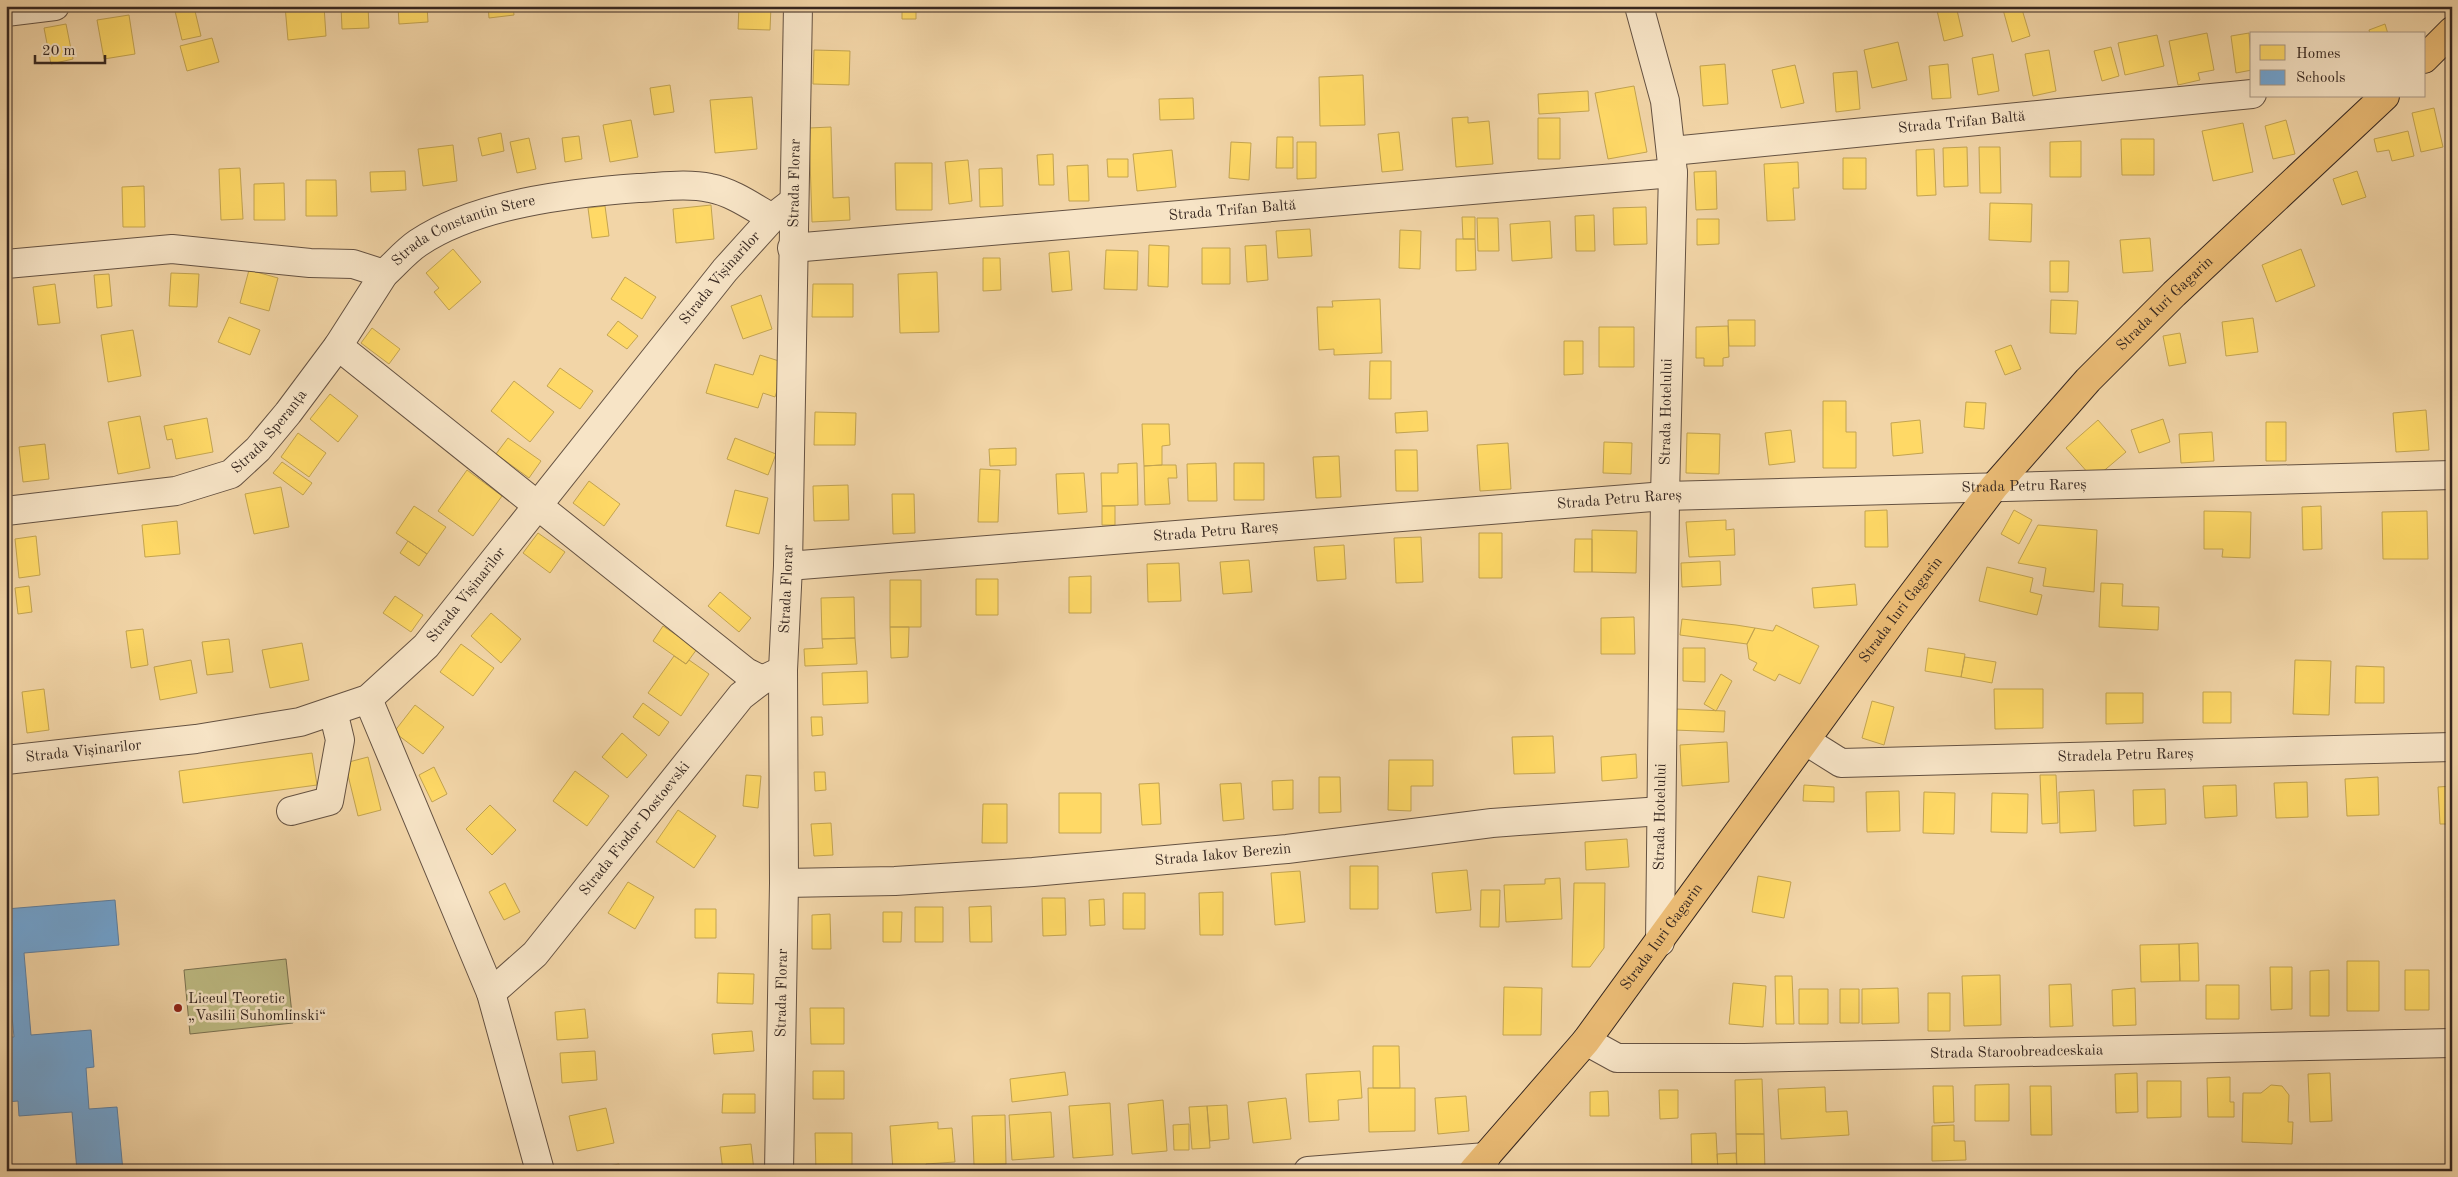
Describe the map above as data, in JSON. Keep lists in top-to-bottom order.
{
  "streets": {
    "main road": ["Strada Iuri Gagarin"],
    "street": [
      "Strada Trifan Baltă",
      "Strada Florar",
      "Strada Constantin Stere",
      "Strada Vișinarilor",
      "Strada Hotelului",
      "Strada Speranța",
      "Strada Petru Rareș",
      "Stradela Petru Rareș",
      "Strada Fiodor Dostoevski",
      "Strada Iakov Berezin",
      "Strada Staroobreadceskaia"
    ]
  },
  "crossings": [
    ["Strada Trifan Baltă", "Strada Florar"],
    ["Strada Trifan Baltă", "Strada Hotelului"],
    ["Strada Florar", "Strada Vișinarilor"],
    ["Strada Florar", "Strada Petru Rareș"],
    ["Strada Florar", "Strada Fiodor Dostoevski"],
    ["Strada Florar", "Strada Iakov Berezin"],
    ["Strada Constantin Stere", "Strada Vișinarilor"],
    ["Strada Constantin Stere", "Strada Speranța"],
    ["Strada Iuri Gagarin", "Strada Hotelului"],
    ["Strada Iuri Gagarin", "Strada Petru Rareș"],
    ["Strada Iuri Gagarin", "Stradela Petru Rareș"],
    ["Strada Iuri Gagarin", "Strada Staroobreadceskaia"],
    ["Strada Hotelului", "Strada Petru Rareș"],
    ["Strada Hotelului", "Strada Iakov Berezin"]
  ],
  "places": ["Liceul Teoretic „Vasilii Suhomlinski“"],
  "legend": ["Homes", "Schools"],
  "scale_bar": "20 m"
}
